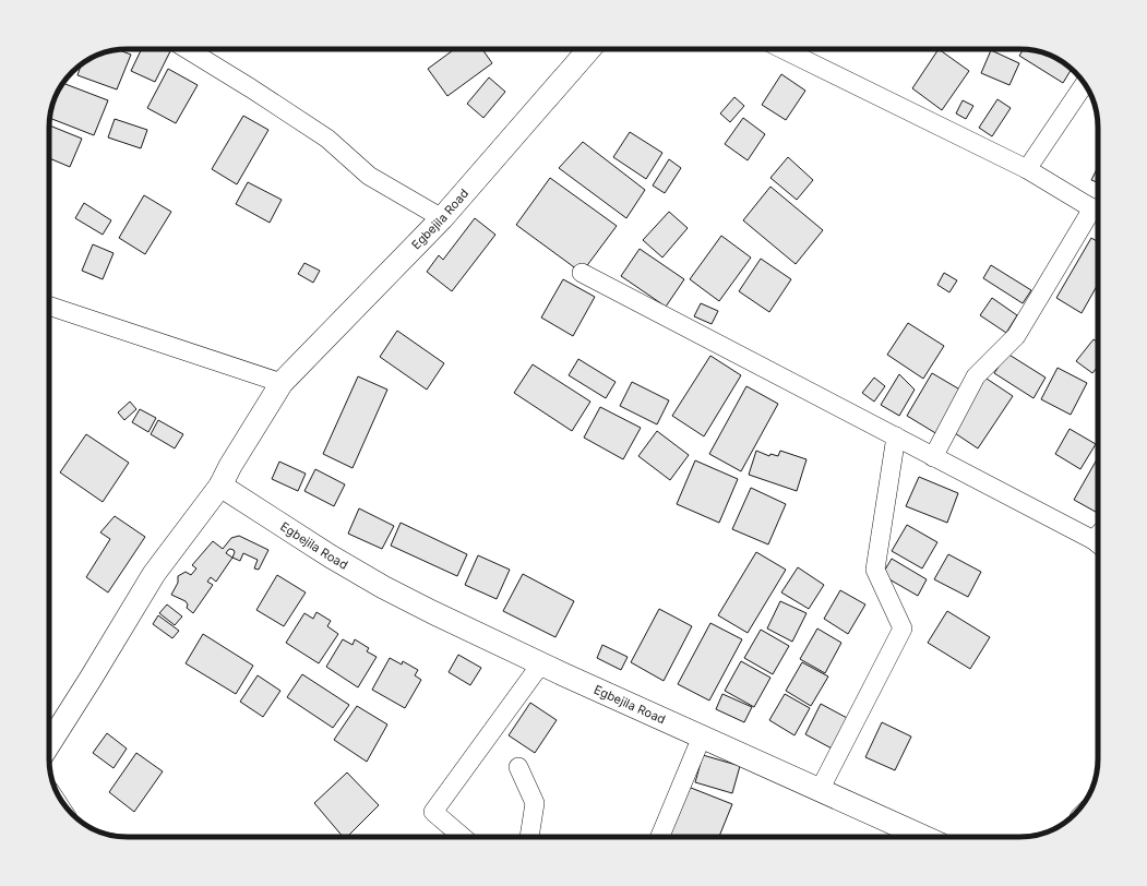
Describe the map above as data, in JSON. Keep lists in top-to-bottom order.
{
  "streets": {
    "street": ["Egbejila Road"]
  }
}
